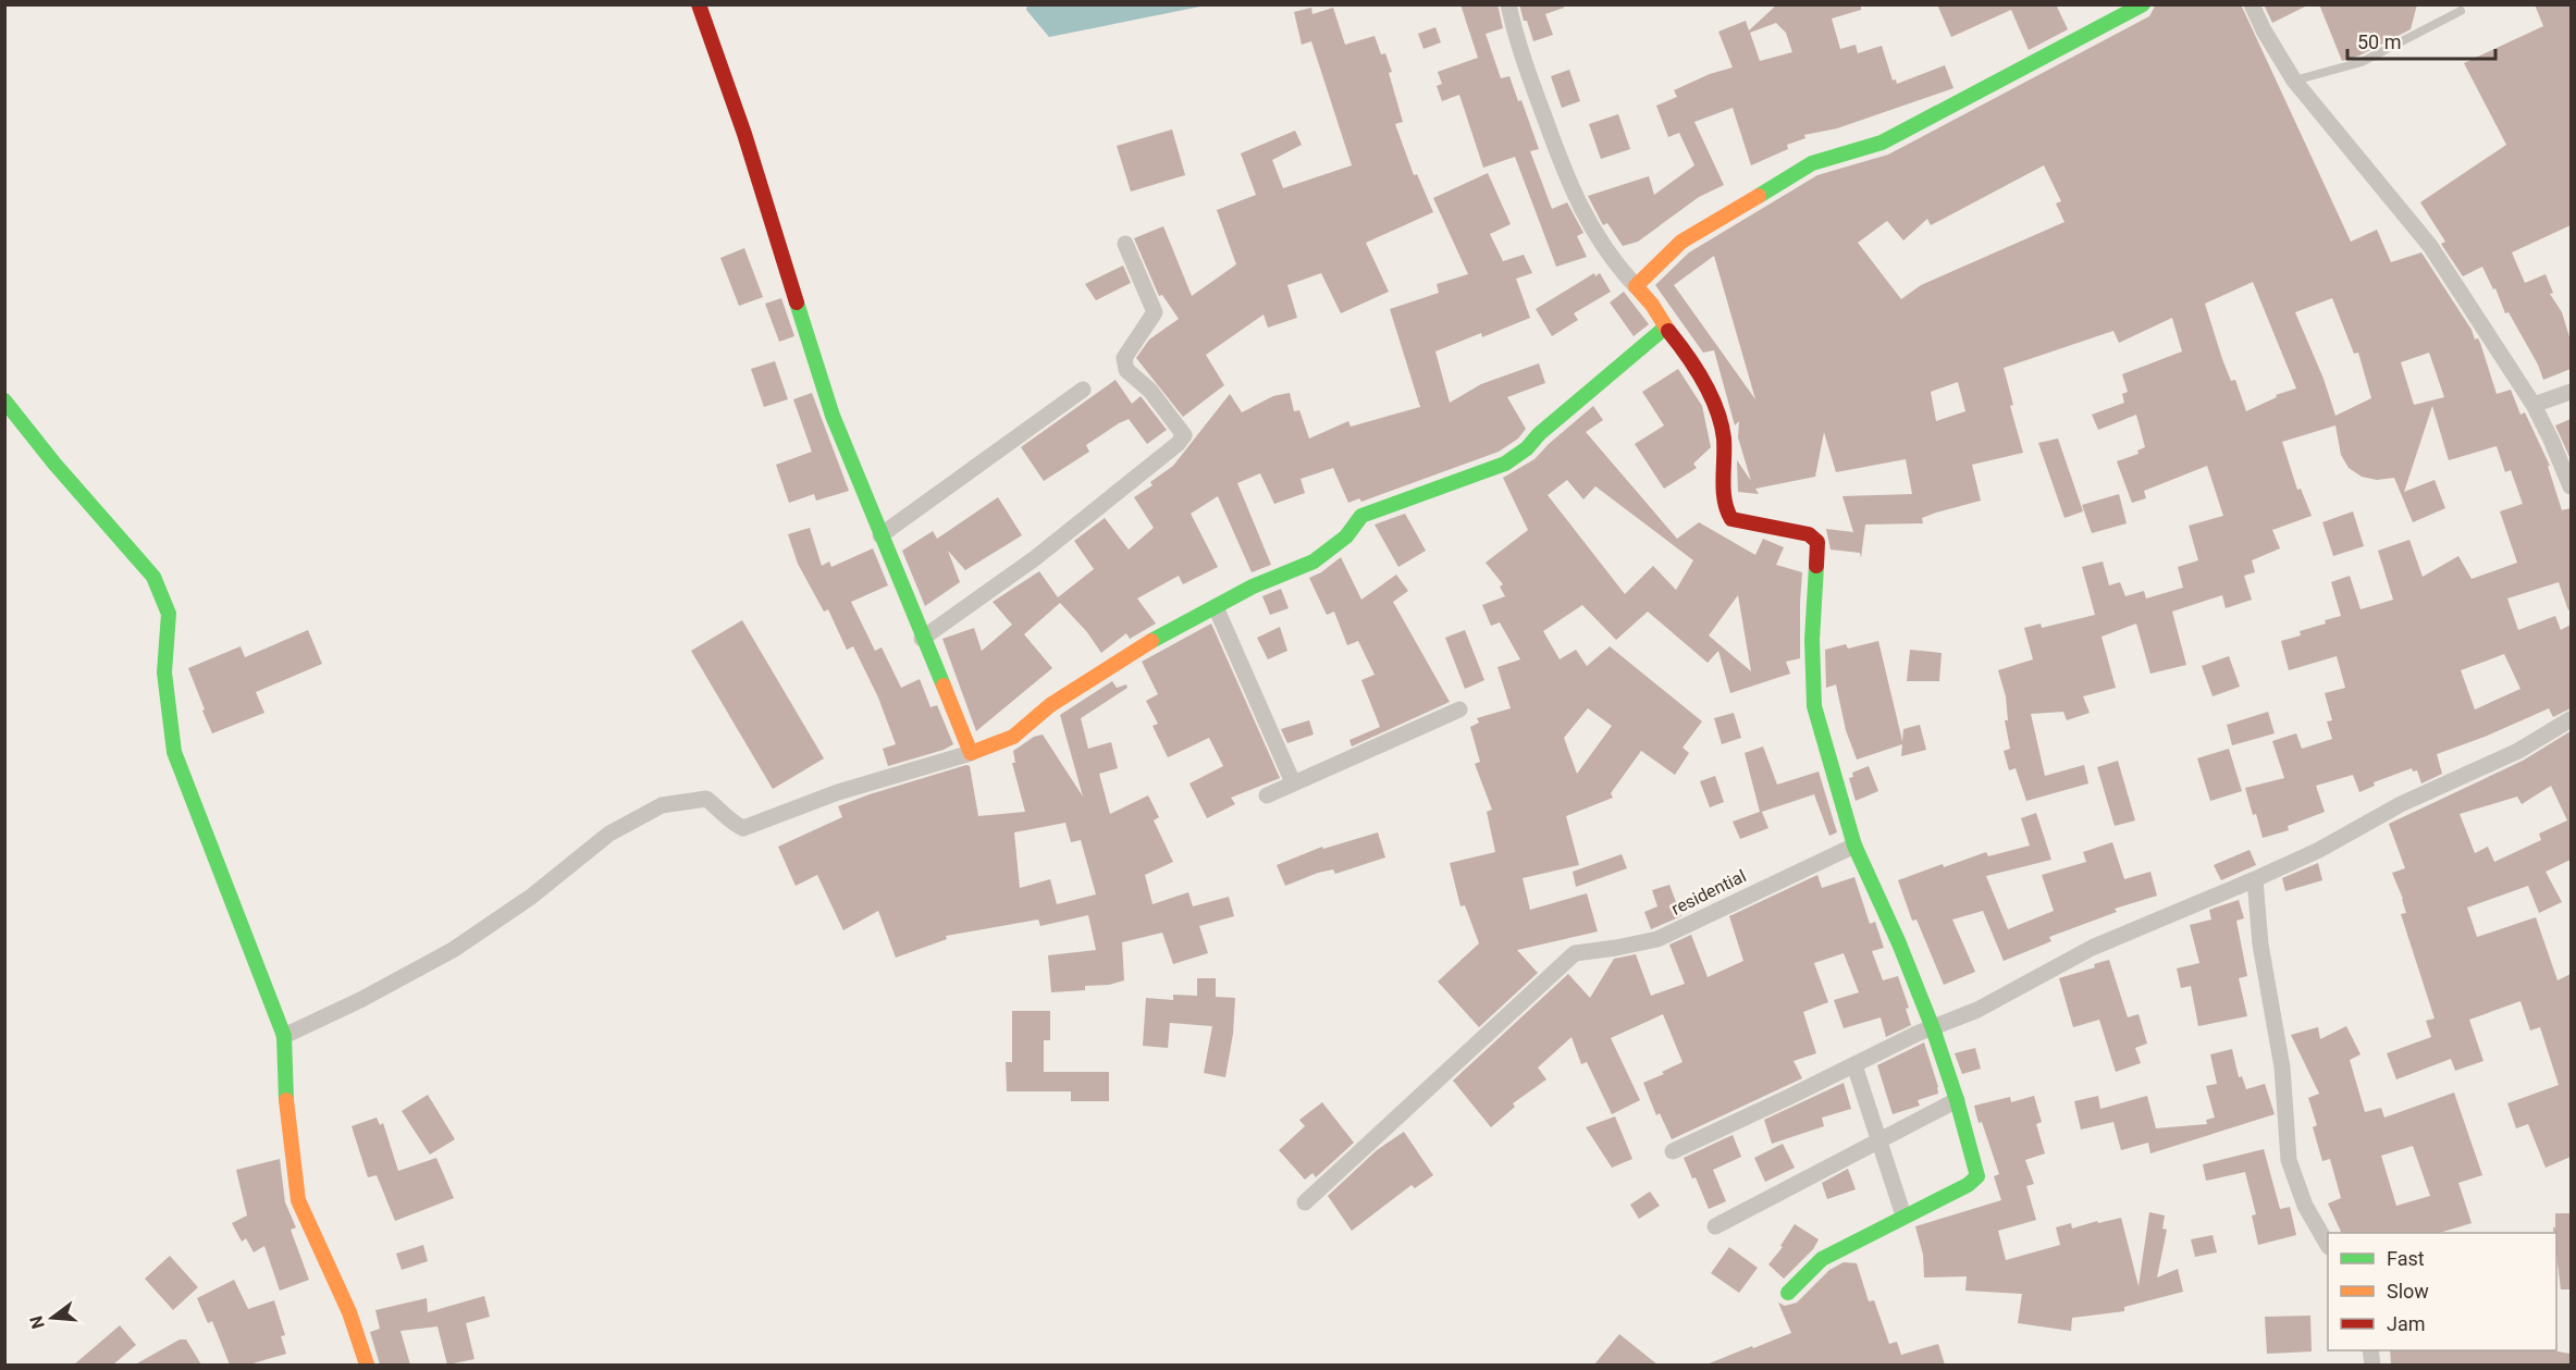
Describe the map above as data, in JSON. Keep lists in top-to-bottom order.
{
  "streets": {
    "street": ["residential"]
  },
  "legend": ["Fast", "Slow", "Jam"],
  "scale_bar": "50 m",
  "north": "left"
}
